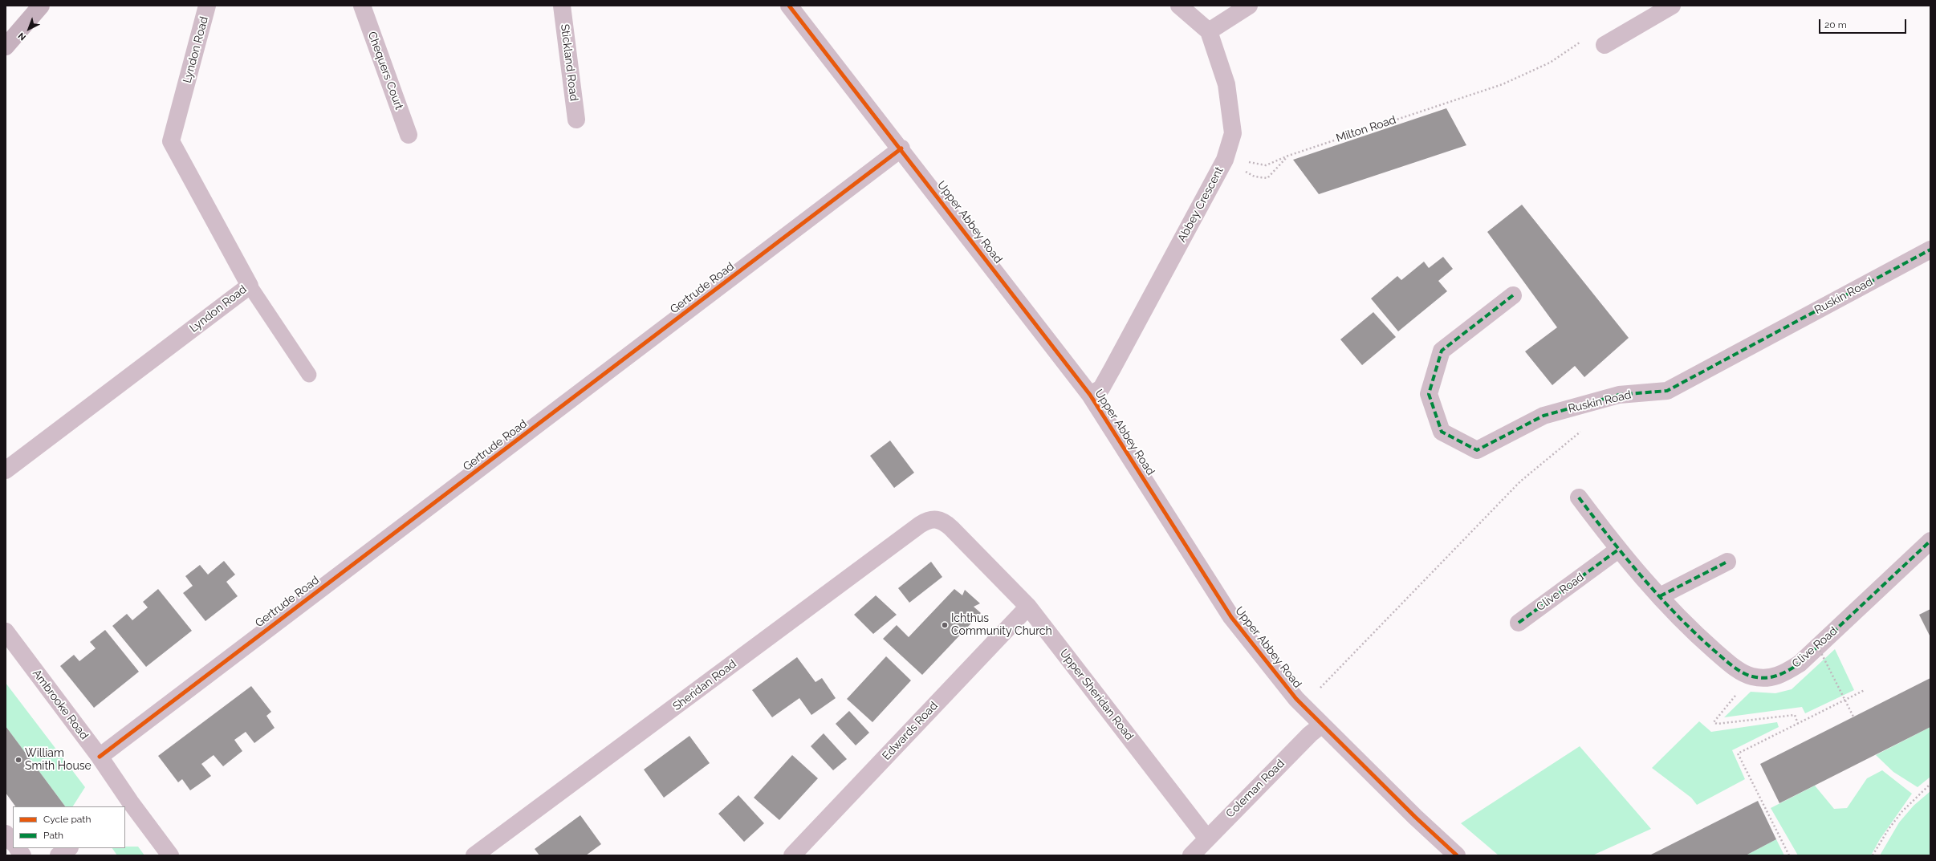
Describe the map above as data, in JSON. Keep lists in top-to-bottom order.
{
  "streets": {
    "street": [
      "Lyndon Road",
      "Stickland Road",
      "Chequers Court",
      "Abbey Crescent",
      "Upper Abbey Road",
      "Gertrude Road",
      "Ruskin Road",
      "Clive Road",
      "Sheridan Road",
      "Upper Sheridan Road",
      "Ambrooke Road",
      "Edwards Road",
      "Coleman Road"
    ],
    "path": ["Milton Road"]
  },
  "crossings": [
    ["Abbey Crescent", "Upper Abbey Road"],
    ["Upper Abbey Road", "Gertrude Road"],
    ["Upper Abbey Road", "Coleman Road"],
    ["Gertrude Road", "Ambrooke Road"],
    ["Sheridan Road", "Upper Sheridan Road"],
    ["Upper Sheridan Road", "Edwards Road"],
    ["Upper Sheridan Road", "Coleman Road"]
  ],
  "places": ["Ichthus Community Church", "William Smith House"],
  "legend": ["Cycle path", "Path"],
  "scale_bar": "20 m",
  "north": "bottom left"
}
